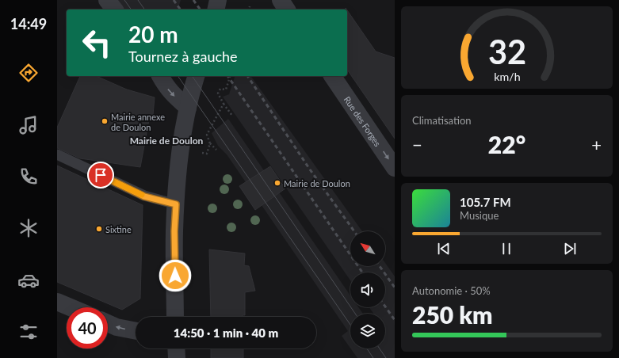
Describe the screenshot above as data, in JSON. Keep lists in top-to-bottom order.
{
  "streets": {
    "street": ["Rue des Forges"]
  },
  "one_way": ["Rue des Forges"],
  "districts": ["Mairie de Doulon"],
  "places": ["Mairie annexe de Doulon", "Mairie de Doulon", "Sixtine"],
  "north": "top left",
  "page": {
    "tabs": "14:49",
    "turn": ["20 m", "Tournez à gauche"],
    "tile": [
      "Climatisation",
      ["Autonomie · 50%", "250 km"]
    ],
    "heat": ["−", "22°", "+"],
    "song": ["105.7 FM", "Musique"],
    "limit": "40",
    "trip": "14:50 · 1 min · 40 m",
    "gauge": ["32", "km/h"]
  }
}
